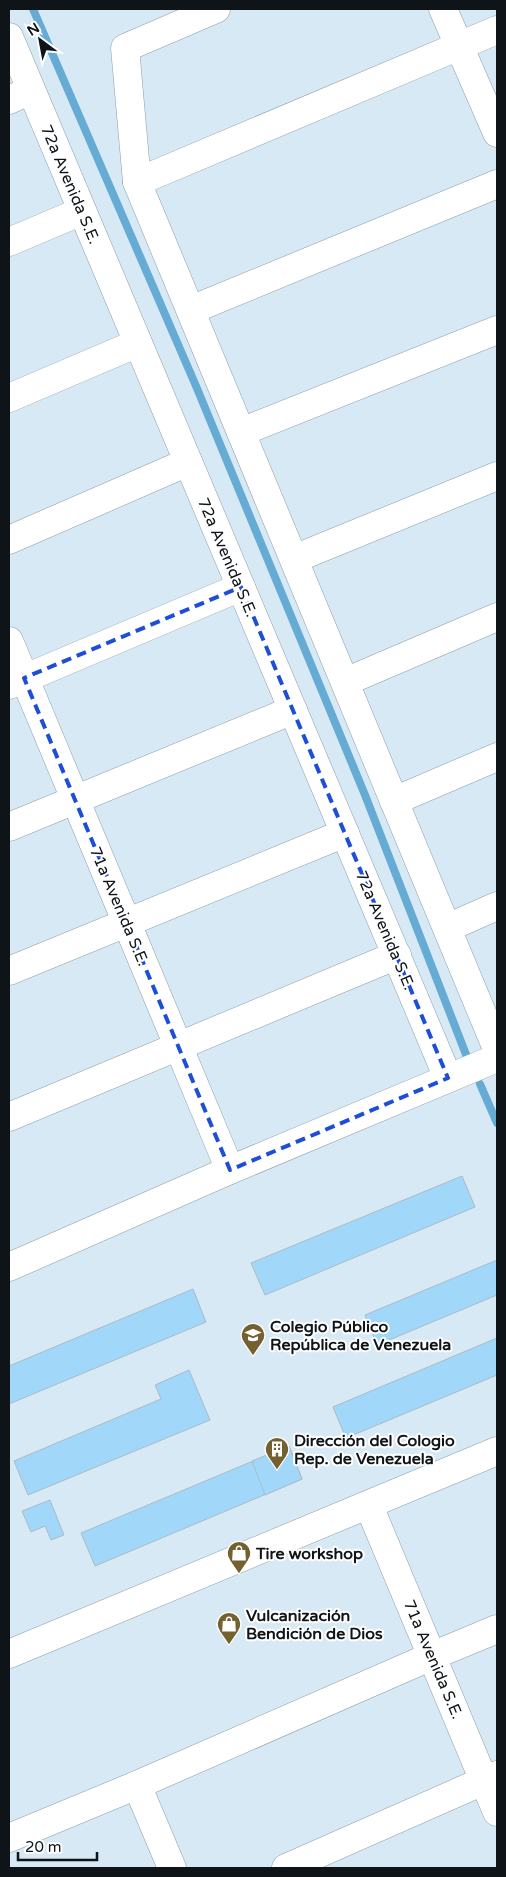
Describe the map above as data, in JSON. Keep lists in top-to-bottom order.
{
  "streets": {
    "street": ["72a Avenida S.E.", "71a Avenida S.E."]
  },
  "places": {
    "school or university": ["Colegio Público República de Venezuela"],
    "building": ["Dirección del Cologio Rep. de Venezuela"],
    "shop": ["Tire workshop", "Vulcanización Bendición de Dios"]
  },
  "scale_bar": "20 m",
  "north": "top left"
}
